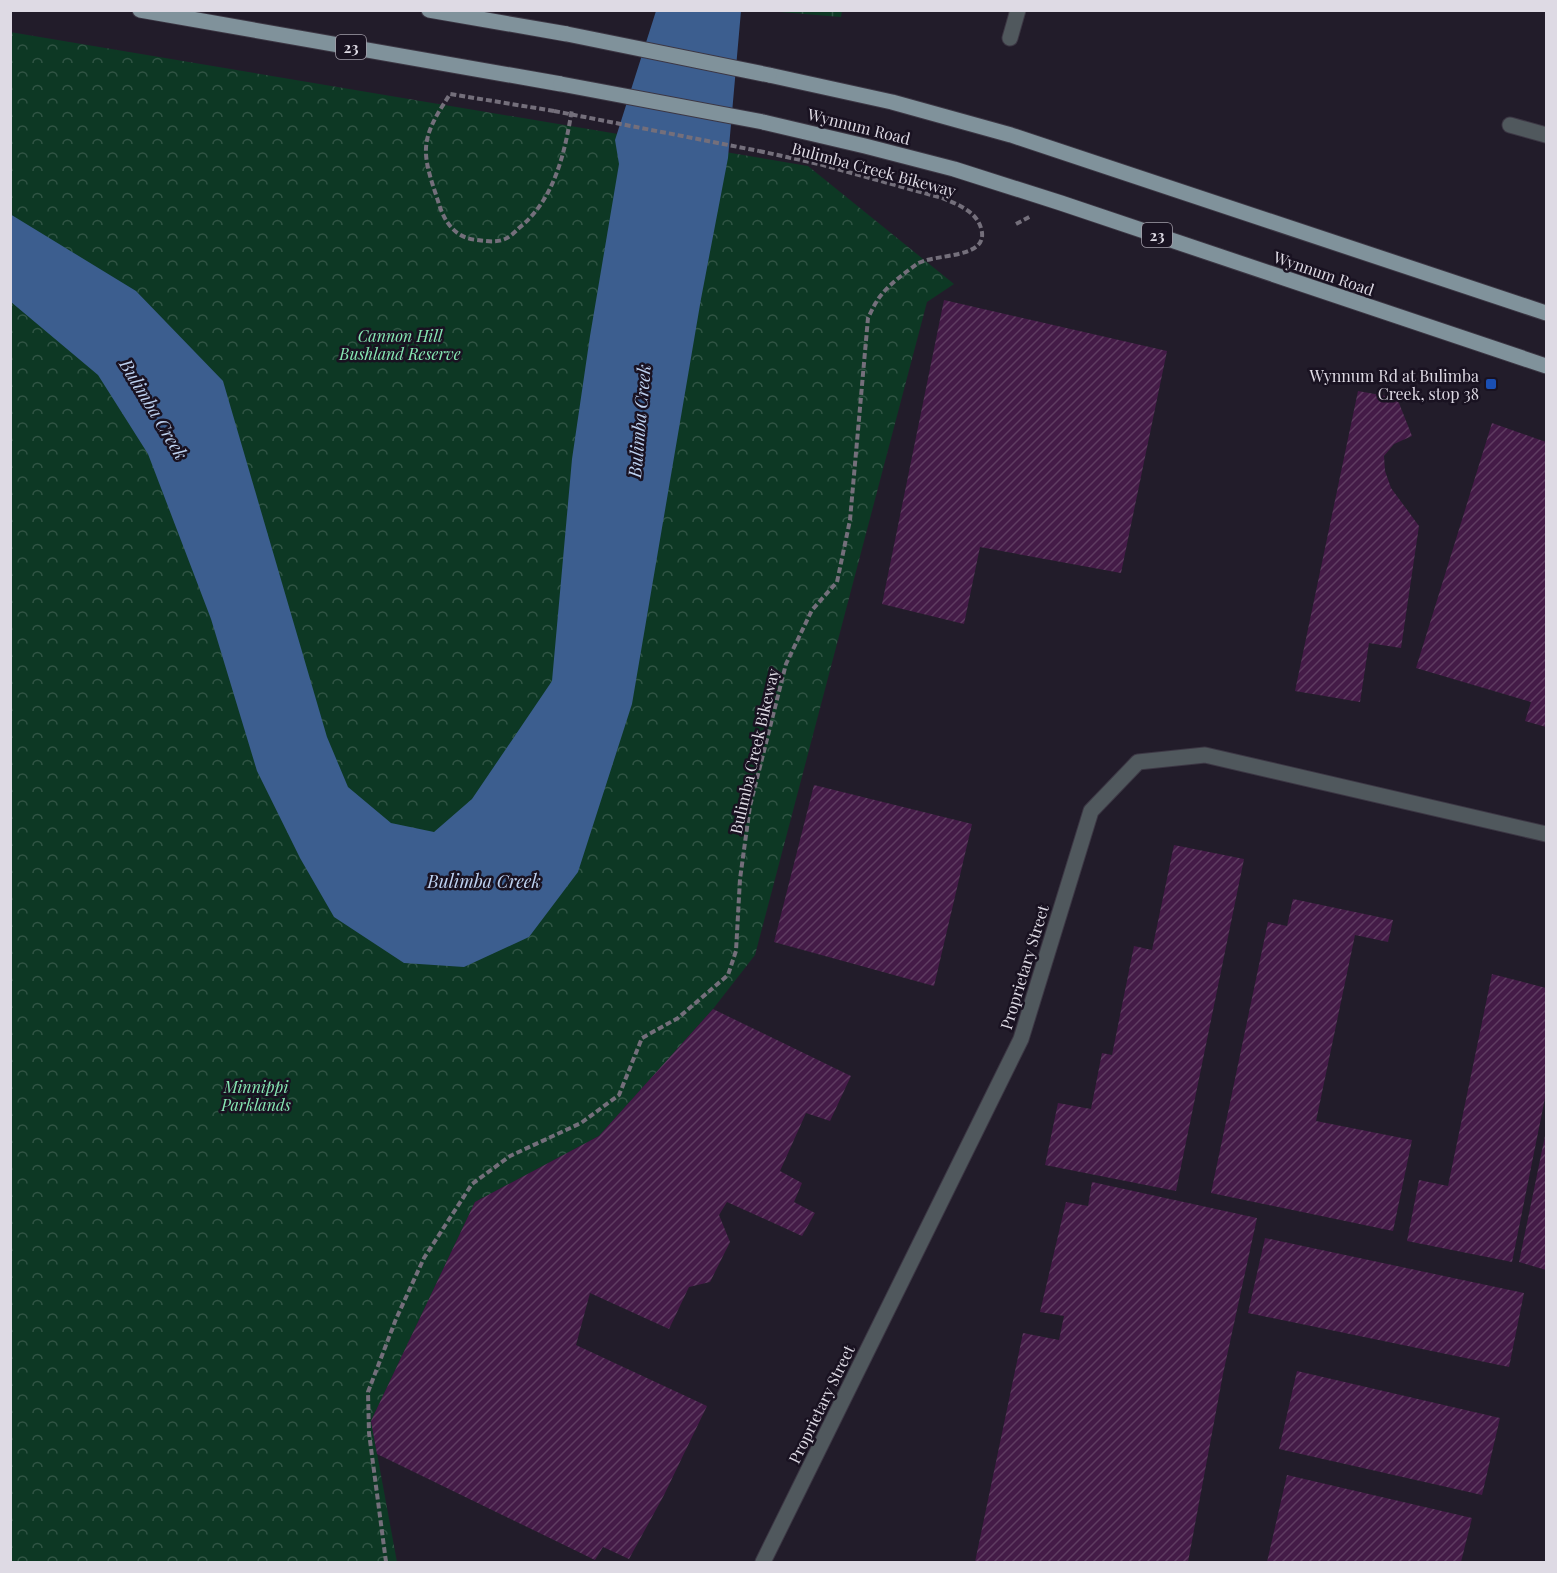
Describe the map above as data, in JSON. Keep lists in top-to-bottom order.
{
  "streets": {
    "main road": ["23", "Wynnum Road"],
    "street": ["Proprietary Street"],
    "path": ["Bulimba Creek Bikeway"]
  },
  "water": ["Bulimba Creek"],
  "parks": ["Cannon Hill Bushland Reserve", "Minnippi Parklands"],
  "places": {
    "transit": ["Wynnum Rd at Bulimba Creek, stop 38"]
  }
}
